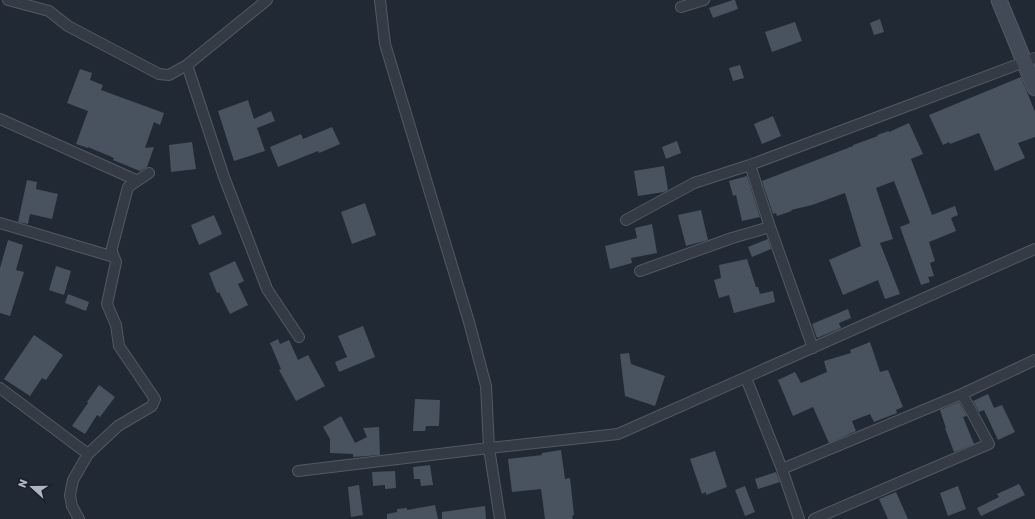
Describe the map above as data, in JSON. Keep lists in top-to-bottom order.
{
  "north": "left"
}
